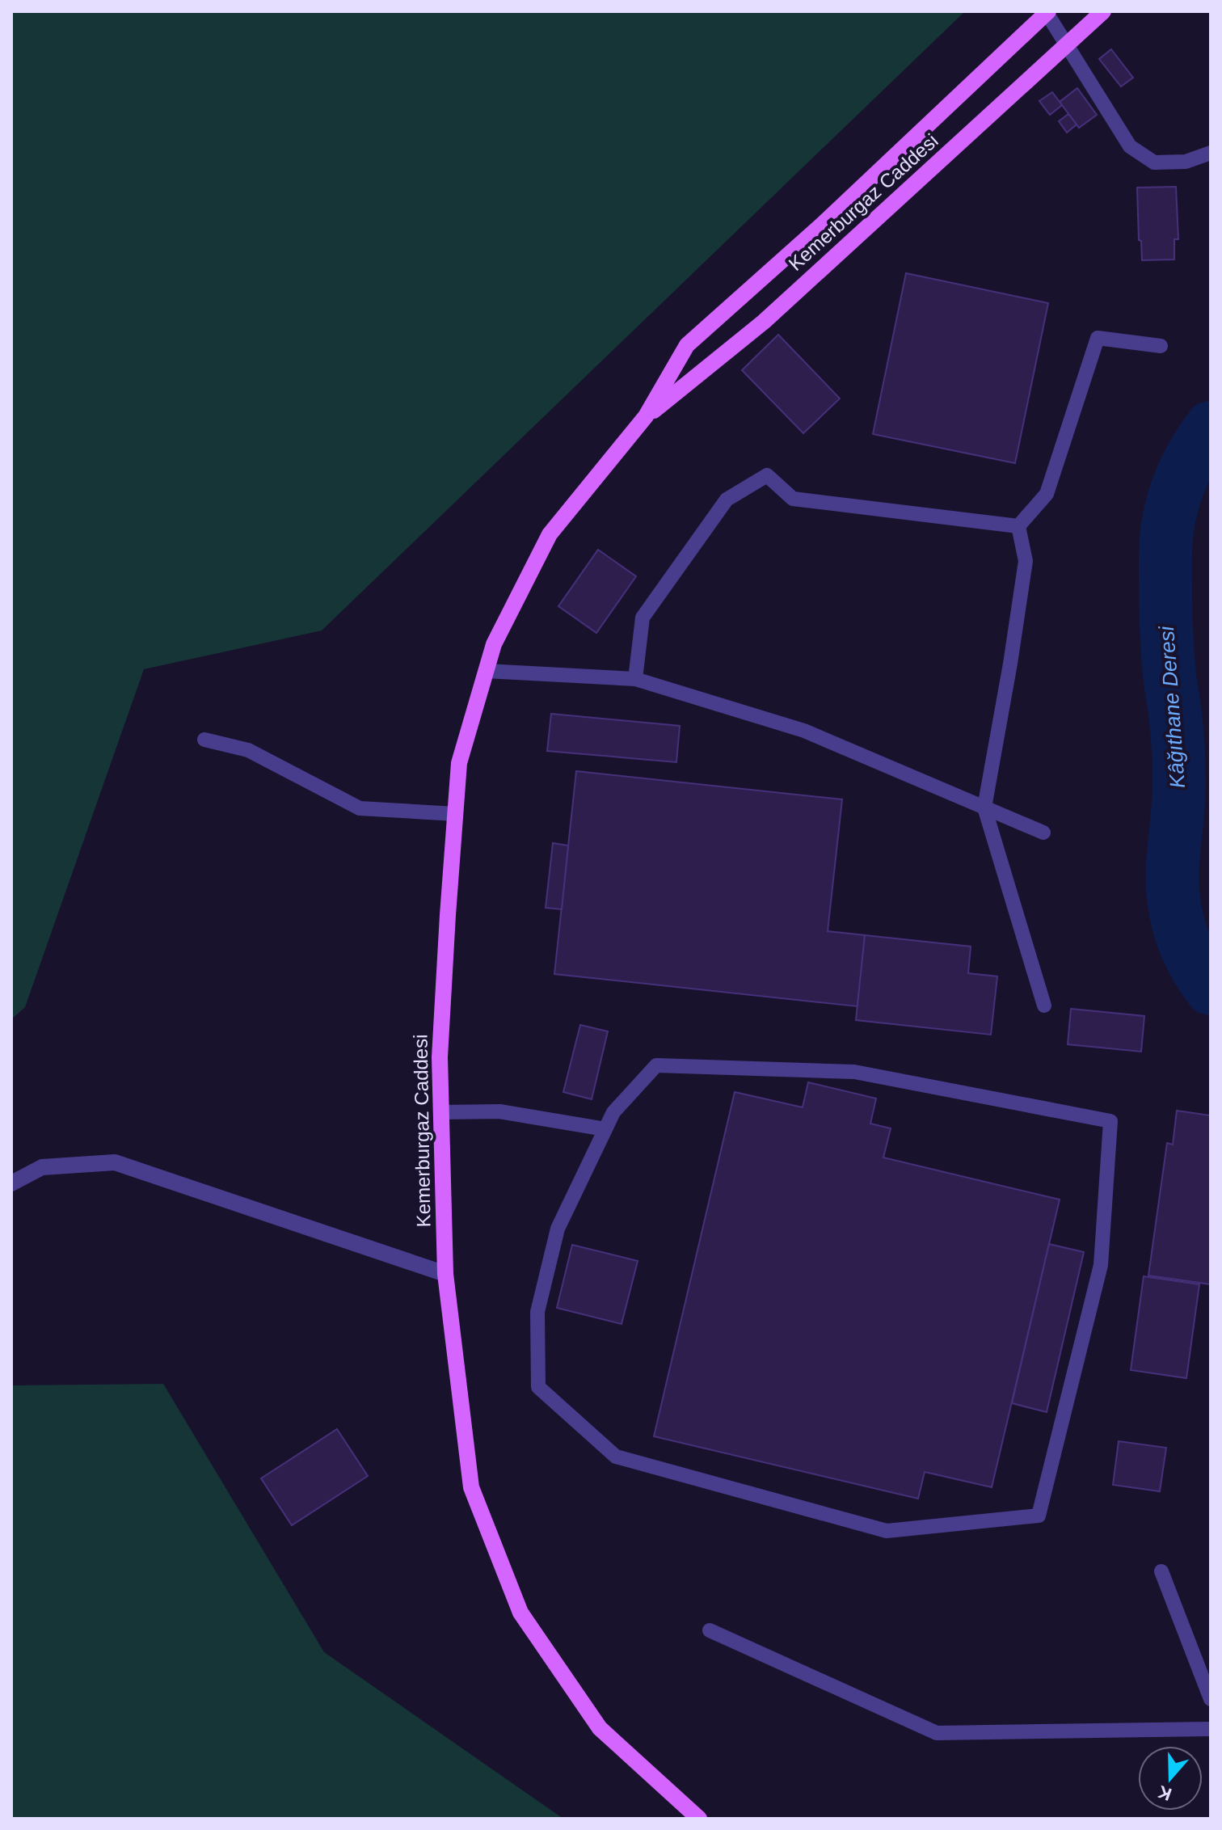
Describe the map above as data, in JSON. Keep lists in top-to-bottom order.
{
  "streets": {
    "main road": ["Kemerburgaz Caddesi"]
  },
  "water": ["Kâğıthane Deresi"],
  "north": "bottom"
}
